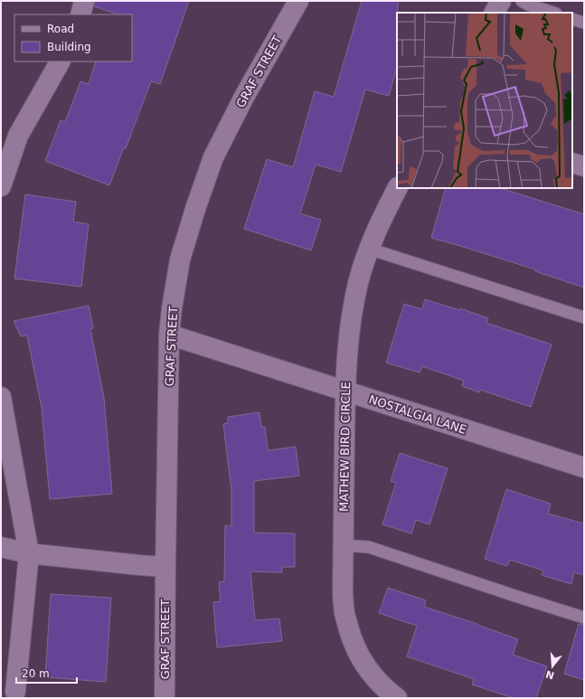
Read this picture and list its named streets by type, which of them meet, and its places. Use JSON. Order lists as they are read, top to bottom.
{
  "streets": {
    "street": ["GRAF STREET", "NOSTALGIA LANE", "MATHEW BIRD CIRCLE"]
  },
  "crossings": [
    ["GRAF STREET", "NOSTALGIA LANE"],
    ["NOSTALGIA LANE", "MATHEW BIRD CIRCLE"]
  ],
  "legend": ["Road", "Building"],
  "scale_bar": "20 m",
  "north": "bottom"
}
